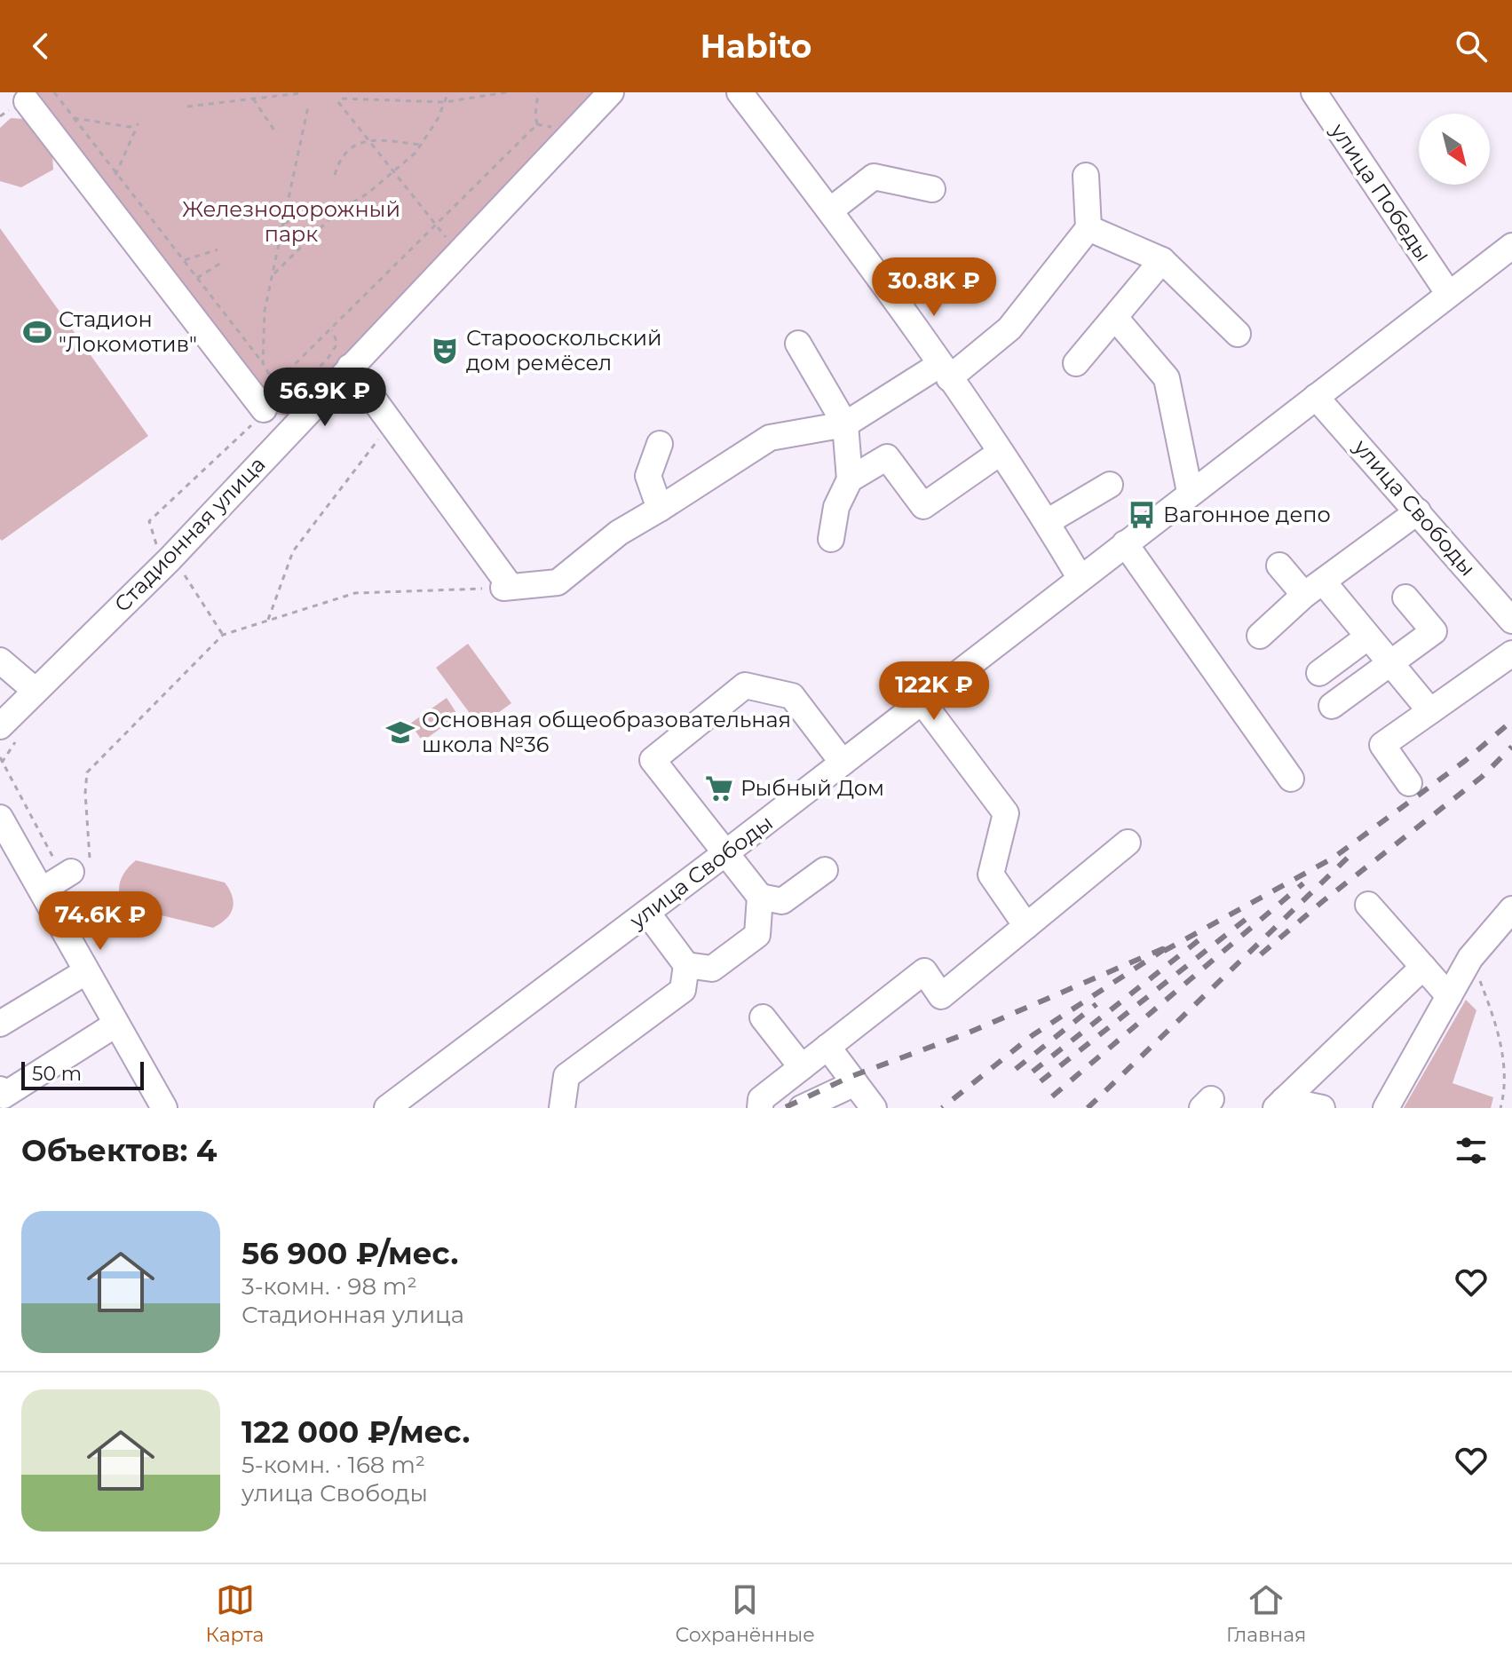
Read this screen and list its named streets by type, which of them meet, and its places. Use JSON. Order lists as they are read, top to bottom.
{
  "streets": {
    "street": ["улица Победы", "улица Свободы", "Стадионная улица"]
  },
  "crossings": [
    ["улица Победы", "улица Свободы"]
  ],
  "parks": ["Железнодорожный парк"],
  "places": {
    "sports": ["Стадион \"Локомотив\""],
    "theatre": ["Старооскольский дом ремёсел"],
    "bus stop": ["Вагонное депо"],
    "school or university": ["Основная общеобразовательная школа №36"],
    "supermarket": ["Рыбный Дом"]
  },
  "scale_bar": "50 m",
  "north": "bottom right",
  "page": {
    "header": "Habito",
    "price": [
      "30.8K ₽",
      "56.9K ₽",
      "122K ₽",
      "74.6K ₽"
    ],
    "scale": "50 m",
    "heading": "Объектов: 4",
    "list": [
      {
        "name": "56 900 ₽/мес.",
        "note": "3-комн. · 98 m² · Стадионная улица"
      },
      {
        "name": "122 000 ₽/мес.",
        "note": "5-комн. · 168 m² · улица Свободы"
      }
    ],
    "tabs": ["Карта", "Сохранённые", "Главная"]
  }
}
